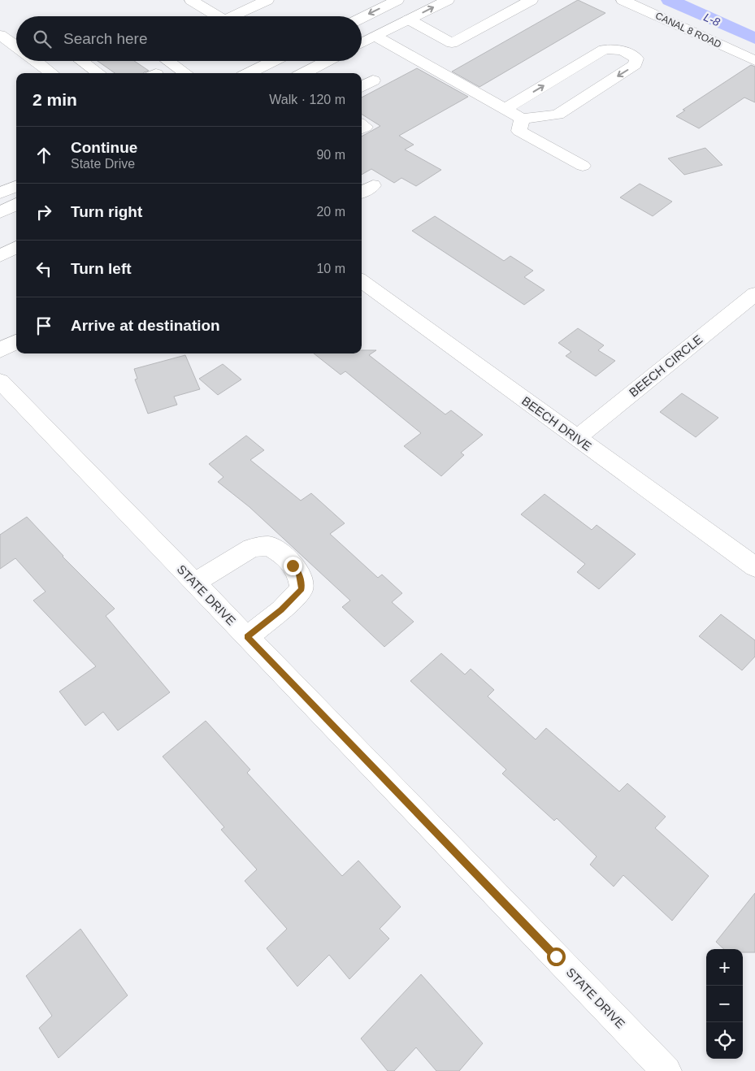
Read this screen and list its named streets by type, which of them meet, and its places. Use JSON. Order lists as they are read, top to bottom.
{
  "streets": {
    "street": [
      "CANAL 8 ROAD",
      "BEECH CIRCLE",
      "BEECH DRIVE",
      "STATE DRIVE"
    ]
  },
  "crossings": [
    ["BEECH CIRCLE", "BEECH DRIVE"]
  ],
  "water": ["L-8"],
  "page": {
    "search": "Search here",
    "heading": ["2 min", "Walk · 120 m"],
    "list": [
      ["Continue", "State Drive", "90 m"],
      ["Turn right", "20 m"],
      ["Turn left", "10 m"],
      "Arrive at destination"
    ],
    "map_buttons": ["+", "−"]
  }
}
